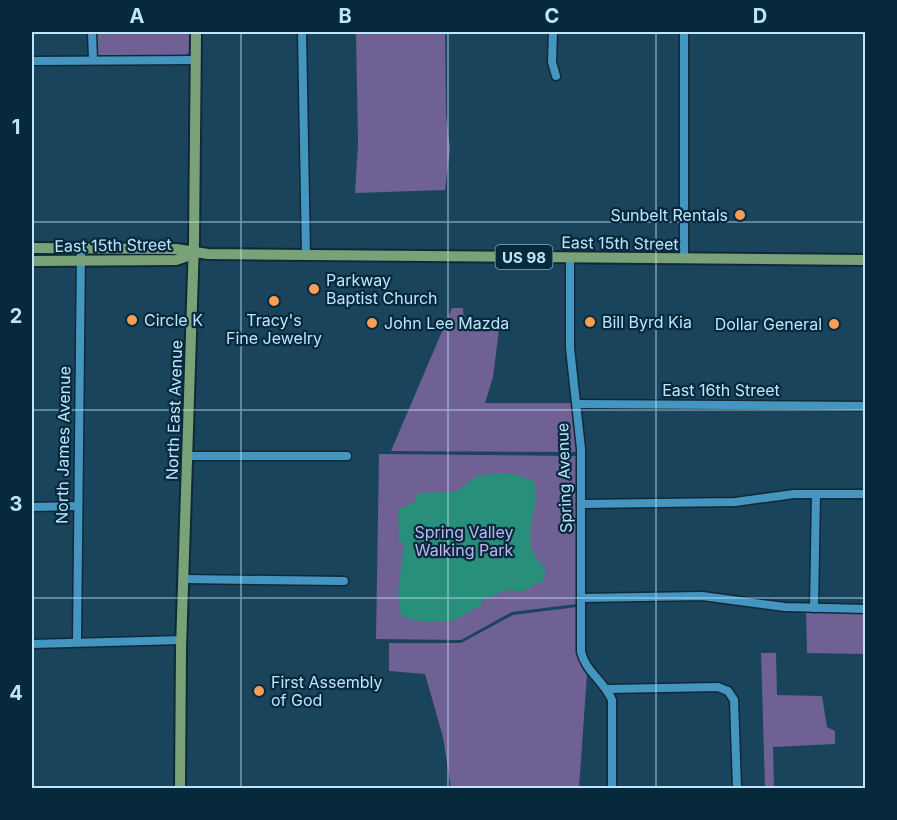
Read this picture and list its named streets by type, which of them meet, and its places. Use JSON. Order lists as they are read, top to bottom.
{
  "streets": {
    "main road": ["East 15th Street", "US 98", "North East Avenue"],
    "street": ["East 16th Street", "North James Avenue", "Spring Avenue"]
  },
  "crossings": [
    ["East 15th Street", "North East Avenue"],
    ["East 15th Street", "North James Avenue"],
    ["East 15th Street", "Spring Avenue"],
    ["East 16th Street", "Spring Avenue"]
  ],
  "parks": ["Spring Valley Walking Park"],
  "places": [
    "Sunbelt Rentals",
    "Parkway Baptist Church",
    "Tracy's Fine Jewelry",
    "Circle K",
    "Bill Byrd Kia",
    "John Lee Mazda",
    "Dollar General",
    "First Assembly of God"
  ],
  "grid": {
    "columns": [
      "A",
      "B",
      "C",
      "D"
    ],
    "rows": [
      "1",
      "2",
      "3",
      "4"
    ]
  }
}
